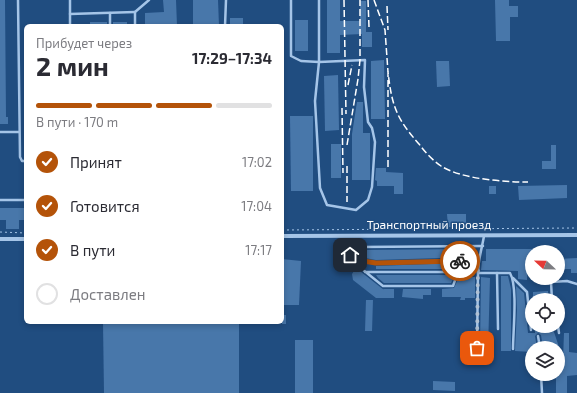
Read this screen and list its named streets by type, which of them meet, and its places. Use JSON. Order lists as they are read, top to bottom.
{
  "streets": {
    "street": ["Транспортный проезд"]
  },
  "north": "left",
  "page": {
    "heading": ["2 мин", "Прибудет через", "17:29–17:34"],
    "bar": "В пути · 170 m",
    "list": [
      ["Принят", "17:02"],
      ["Готовится", "17:04"],
      ["В пути", "17:17"],
      "Доставлен"
    ]
  }
}
